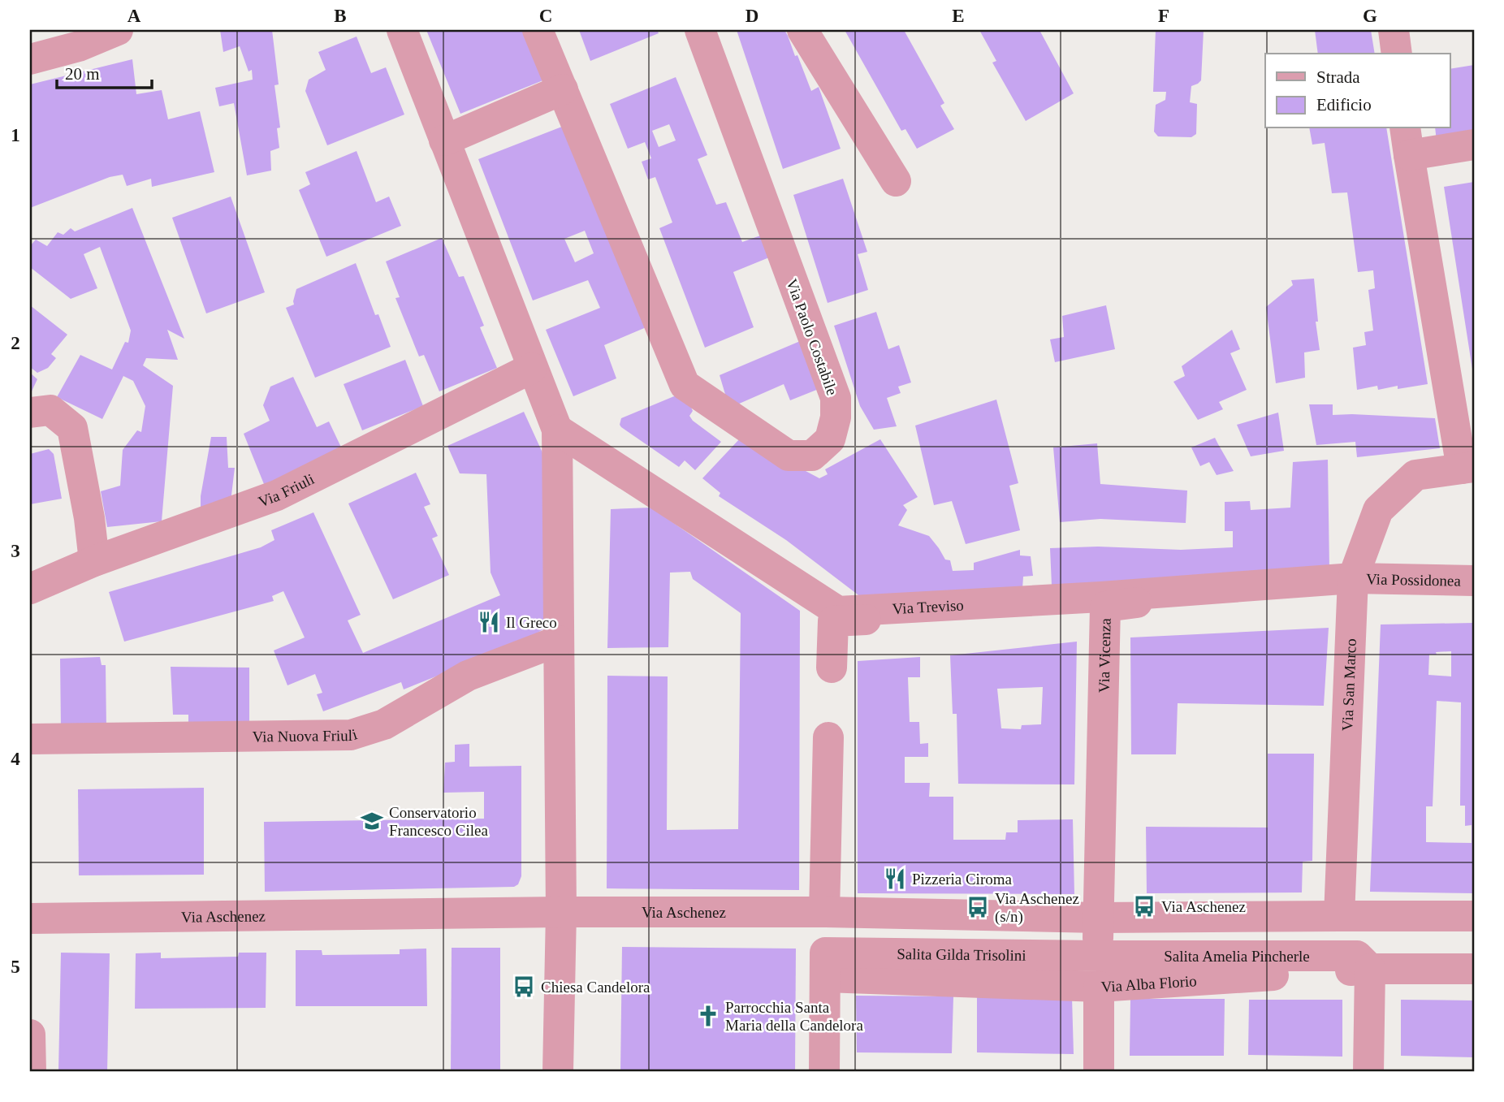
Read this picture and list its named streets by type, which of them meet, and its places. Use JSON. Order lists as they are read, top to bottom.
{
  "streets": {
    "street": [
      "Via Paolo Costabile",
      "Via Friuli",
      "Via Possidonea",
      "Via Treviso",
      "Via Vicenza",
      "Via San Marco",
      "Via Nuova Friuli",
      "Via Aschenez",
      "Salita Gilda Trisolini",
      "Salita Amelia Pincherle",
      "Via Alba Florio"
    ]
  },
  "crossings": [
    ["Via Possidonea", "Via Treviso"],
    ["Via Possidonea", "Via Vicenza"],
    ["Via Possidonea", "Via San Marco"],
    ["Via Treviso", "Via Vicenza"],
    ["Via Treviso", "Via San Marco"],
    ["Via Vicenza", "Via San Marco"],
    ["Via Vicenza", "Via Aschenez"],
    ["Via Vicenza", "Salita Gilda Trisolini"],
    ["Via Vicenza", "Salita Amelia Pincherle"],
    ["Via San Marco", "Via Aschenez"],
    ["Salita Gilda Trisolini", "Salita Amelia Pincherle"],
    ["Salita Gilda Trisolini", "Via Alba Florio"],
    ["Salita Amelia Pincherle", "Via Alba Florio"]
  ],
  "places": {
    "restaurant": ["Il Greco", "Pizzeria Ciroma"],
    "school or university": ["Conservatorio Francesco Cilea"],
    "bus stop": ["Via Aschenez", "Via Aschenez (s/n)", "Chiesa Candelora"],
    "church": ["Parrocchia Santa Maria della Candelora"]
  },
  "legend": ["Strada", "Edificio"],
  "scale_bar": "20 m",
  "grid": {
    "columns": [
      "A",
      "B",
      "C",
      "D",
      "E",
      "F",
      "G"
    ],
    "rows": [
      "1",
      "2",
      "3",
      "4",
      "5"
    ]
  }
}
